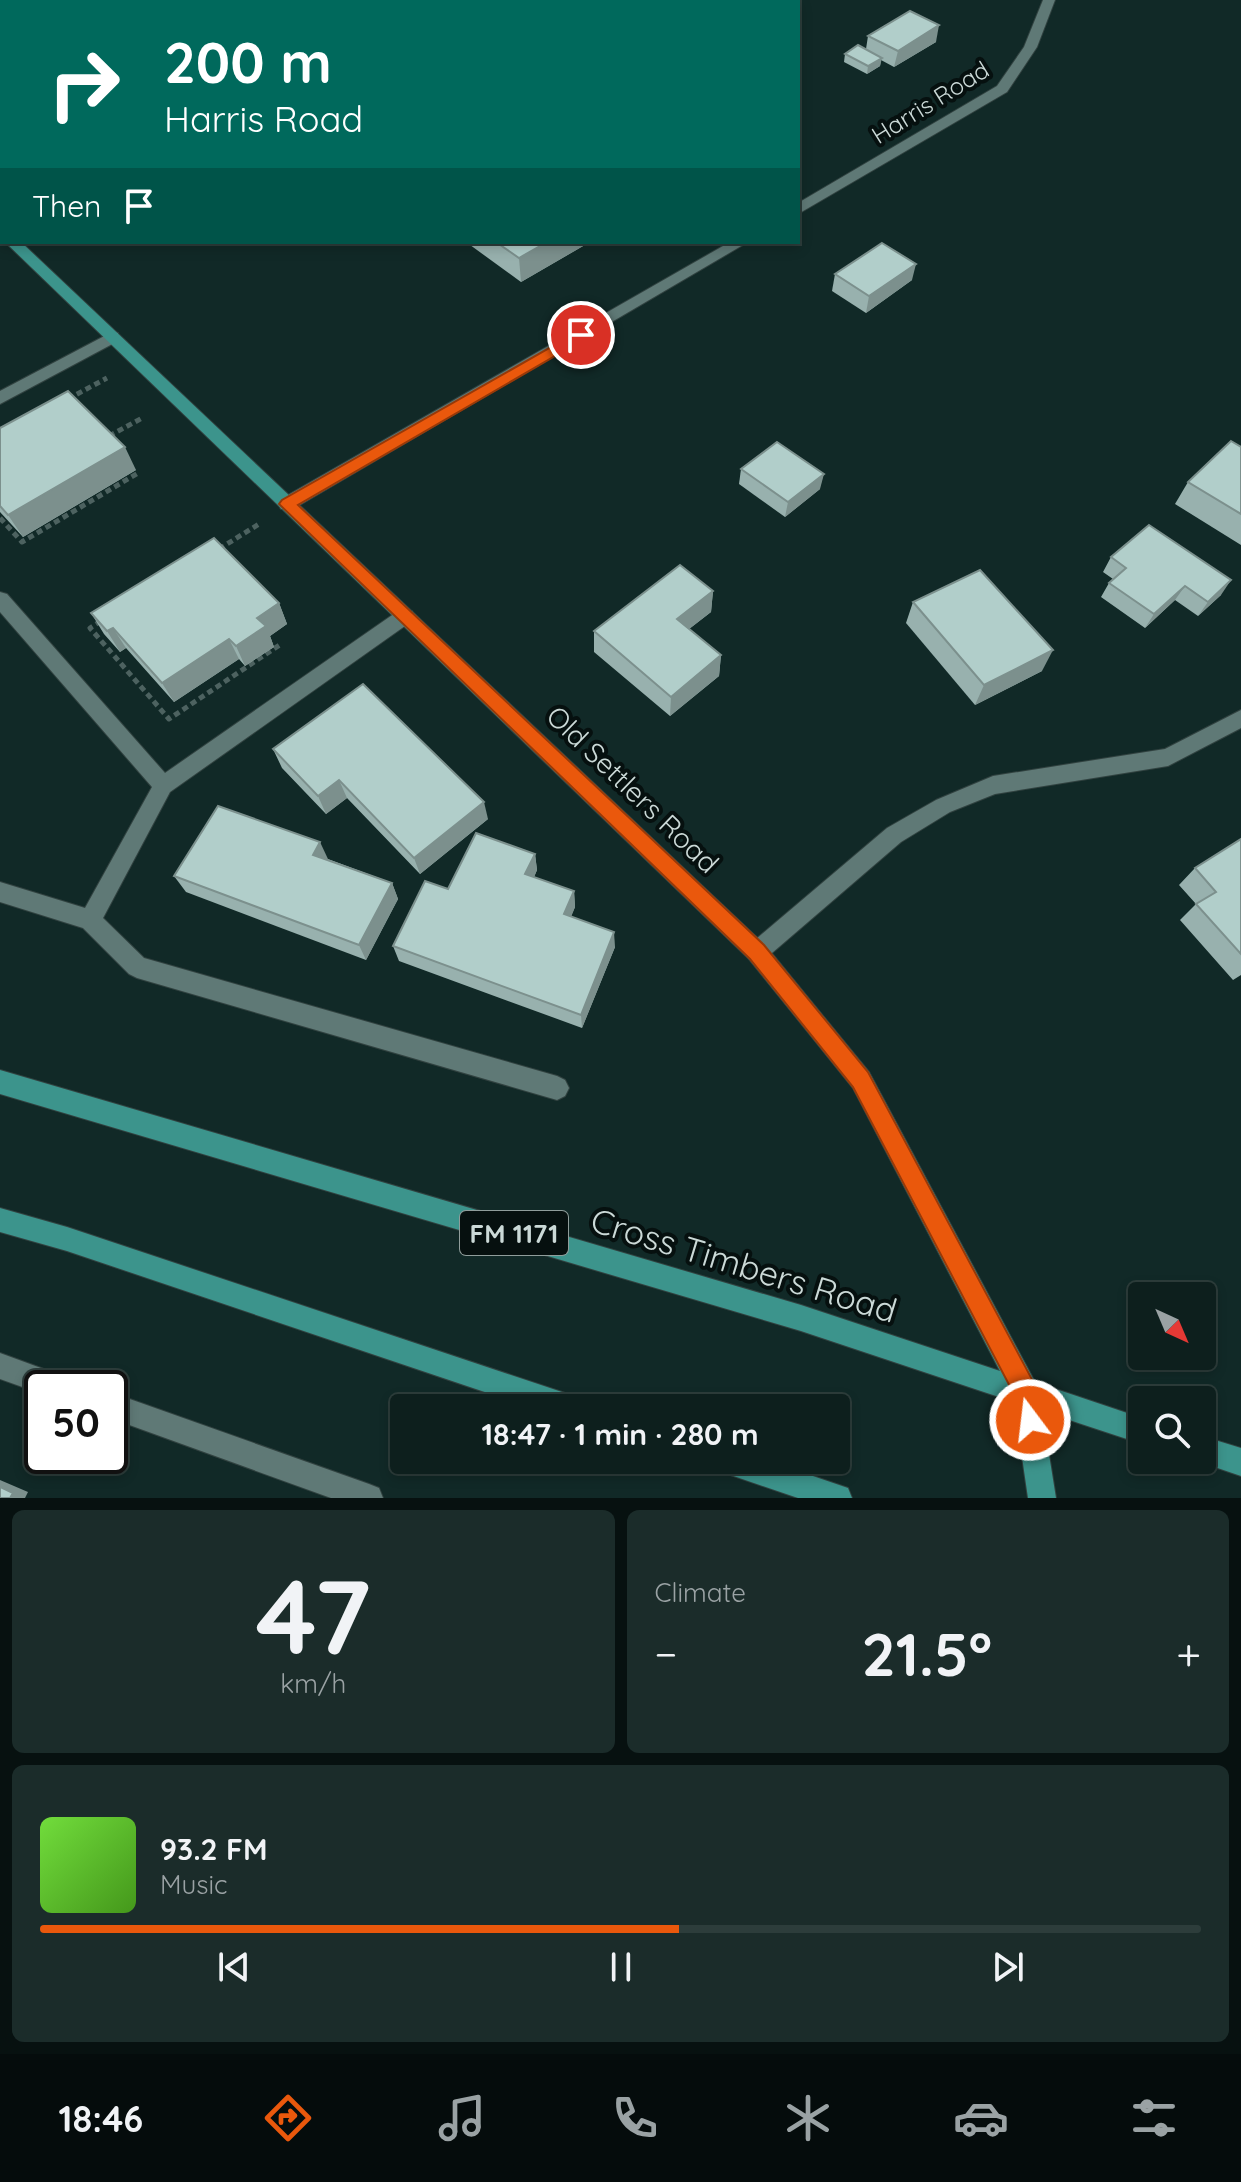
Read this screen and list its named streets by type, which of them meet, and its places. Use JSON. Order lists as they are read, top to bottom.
{
  "streets": {
    "main road": ["Old Settlers Road", "FM 1171", "Cross Timbers Road"],
    "street": ["Harris Road"]
  },
  "crossings": [
    ["Old Settlers Road", "Cross Timbers Road"]
  ],
  "north": "bottom right",
  "page": {
    "turn": ["200 m", "Harris Road"],
    "then": "Then",
    "limit": "50",
    "trip": "18:47 · 1 min · 280 m",
    "tile": [
      ["47", "km/h"],
      "Climate"
    ],
    "heat": ["−", "21.5°", "+"],
    "song": ["93.2 FM", "Music"],
    "tabs": "18:46"
  }
}
